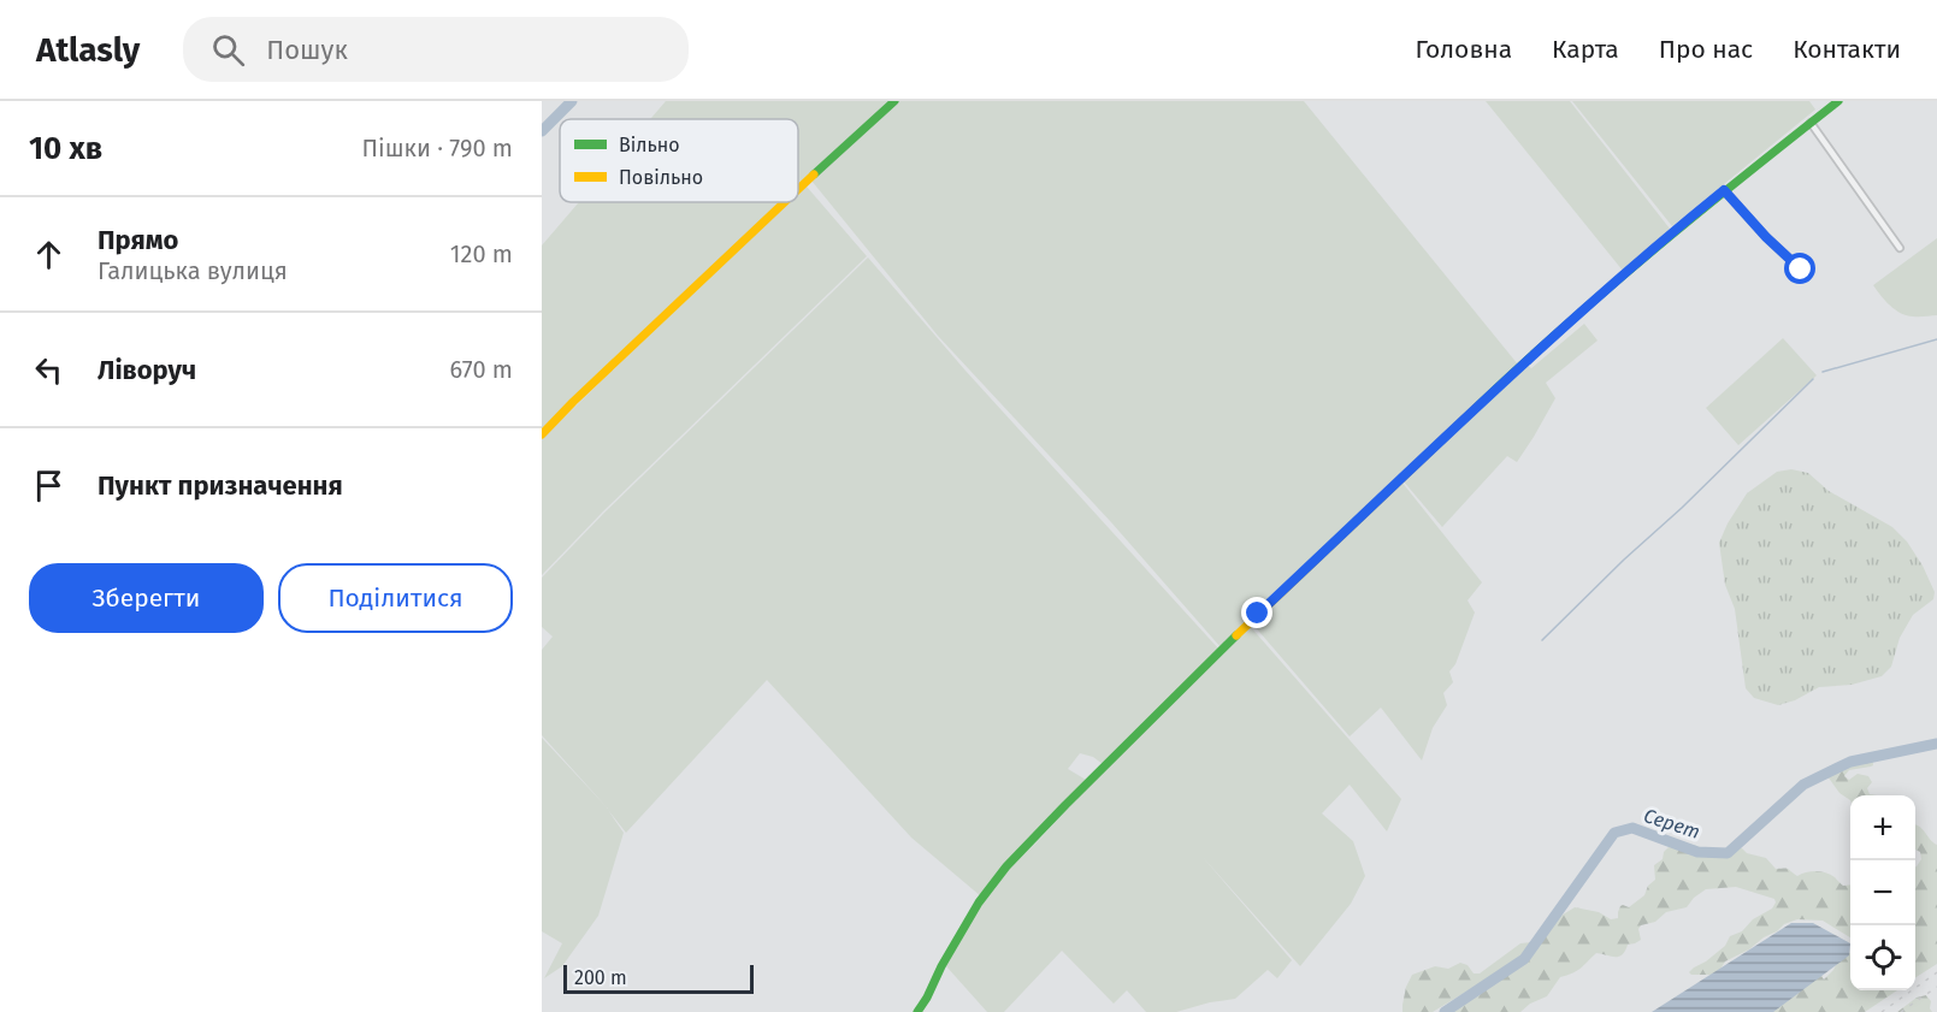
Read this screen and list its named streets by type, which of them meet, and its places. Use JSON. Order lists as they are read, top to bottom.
{
  "water": ["Серет"],
  "legend": ["Вільно", "Повільно"],
  "scale_bar": "200 m",
  "page": {
    "header": "Atlasly",
    "search": "Пошук",
    "nav": [
      "Головна",
      "Карта",
      "Про нас",
      "Контакти"
    ],
    "heading": ["10 хв", "Пішки · 790 m"],
    "list": [
      ["Прямо", "Галицька вулиця", "120 m"],
      ["Ліворуч", "670 m"],
      "Пункт призначення"
    ],
    "buttons": ["Зберегти", "Поділитися"],
    "map_buttons": ["+", "−"],
    "scale": "200 m"
  }
}
